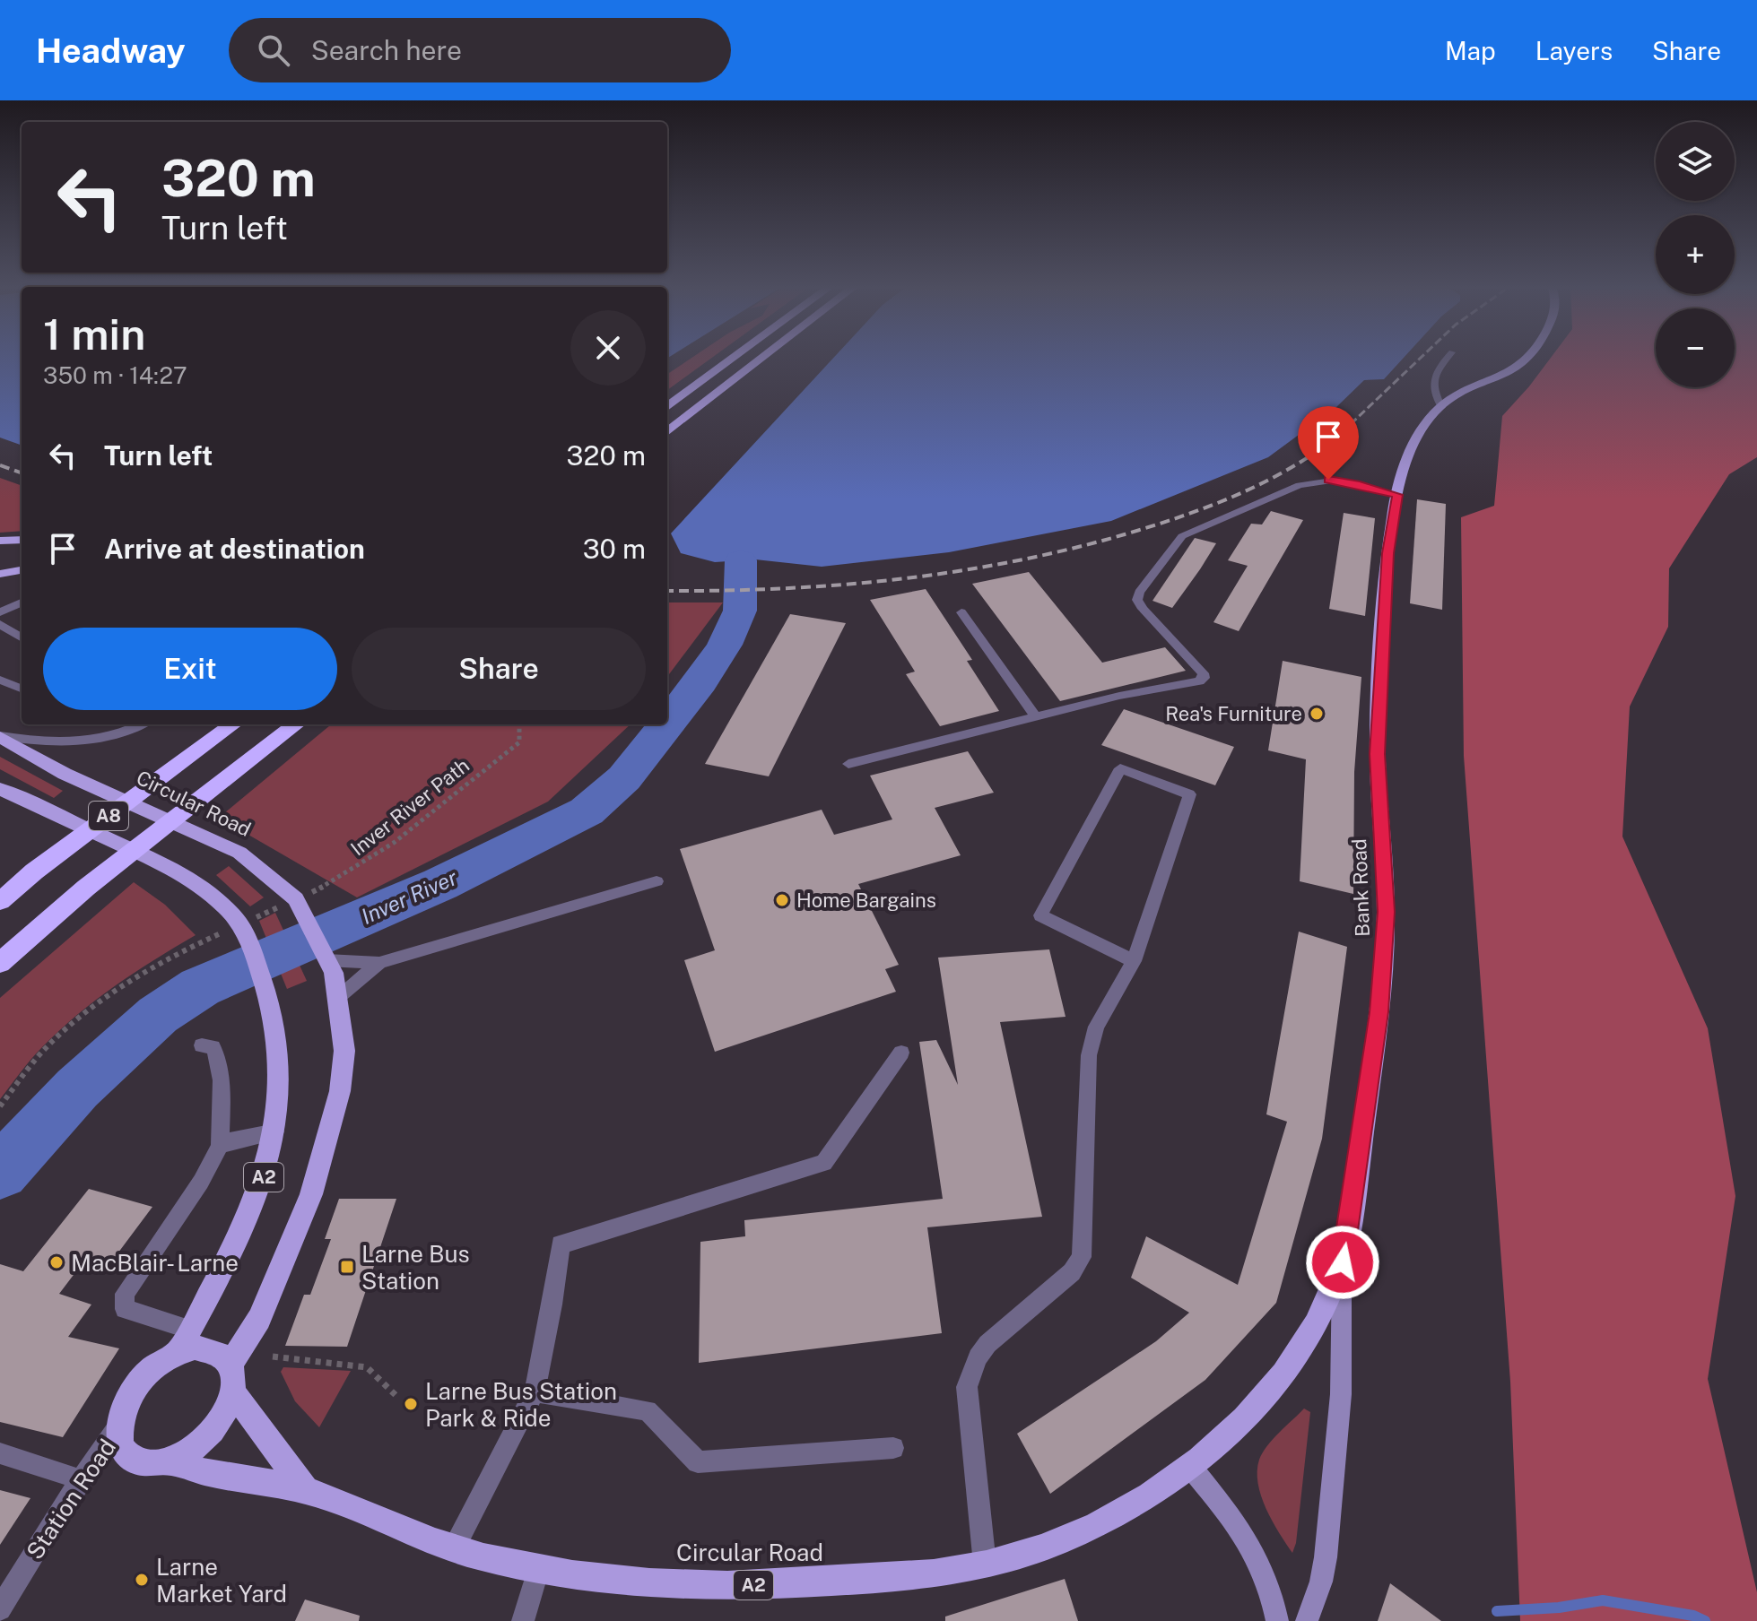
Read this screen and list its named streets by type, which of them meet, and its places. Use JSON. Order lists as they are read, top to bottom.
{
  "streets": {
    "highway": ["A8"],
    "main road": ["Circular Road", "Bank Road", "A2"],
    "street": ["Station Road"],
    "path": ["Inver River Path"]
  },
  "crossings": [
    ["Circular Road", "Inver River Path"],
    ["Circular Road", "Bank Road"],
    ["Circular Road", "A2"],
    ["Circular Road", "Station Road"],
    ["A2", "Station Road"]
  ],
  "water": ["Inver River"],
  "places": {
    "other": [
      "Rea's Furniture",
      "Home Bargains",
      "MacBlair- Larne",
      "Larne Bus Station Park & Ride",
      "Larne Market Yard"
    ],
    "transit": ["Larne Bus Station"]
  },
  "page": {
    "header": "Headway",
    "search": "Search here",
    "nav": ["Map", "Layers", "Share"],
    "map_buttons": ["+", "−"],
    "turn": ["320 m", "Turn left"],
    "heading": ["1 min", "350 m · 14:27"],
    "list": [
      {
        "name": "Turn left",
        "value": "320 m"
      },
      {
        "name": "Arrive at destination",
        "value": "30 m"
      }
    ],
    "buttons": ["Exit", "Share"]
  }
}
